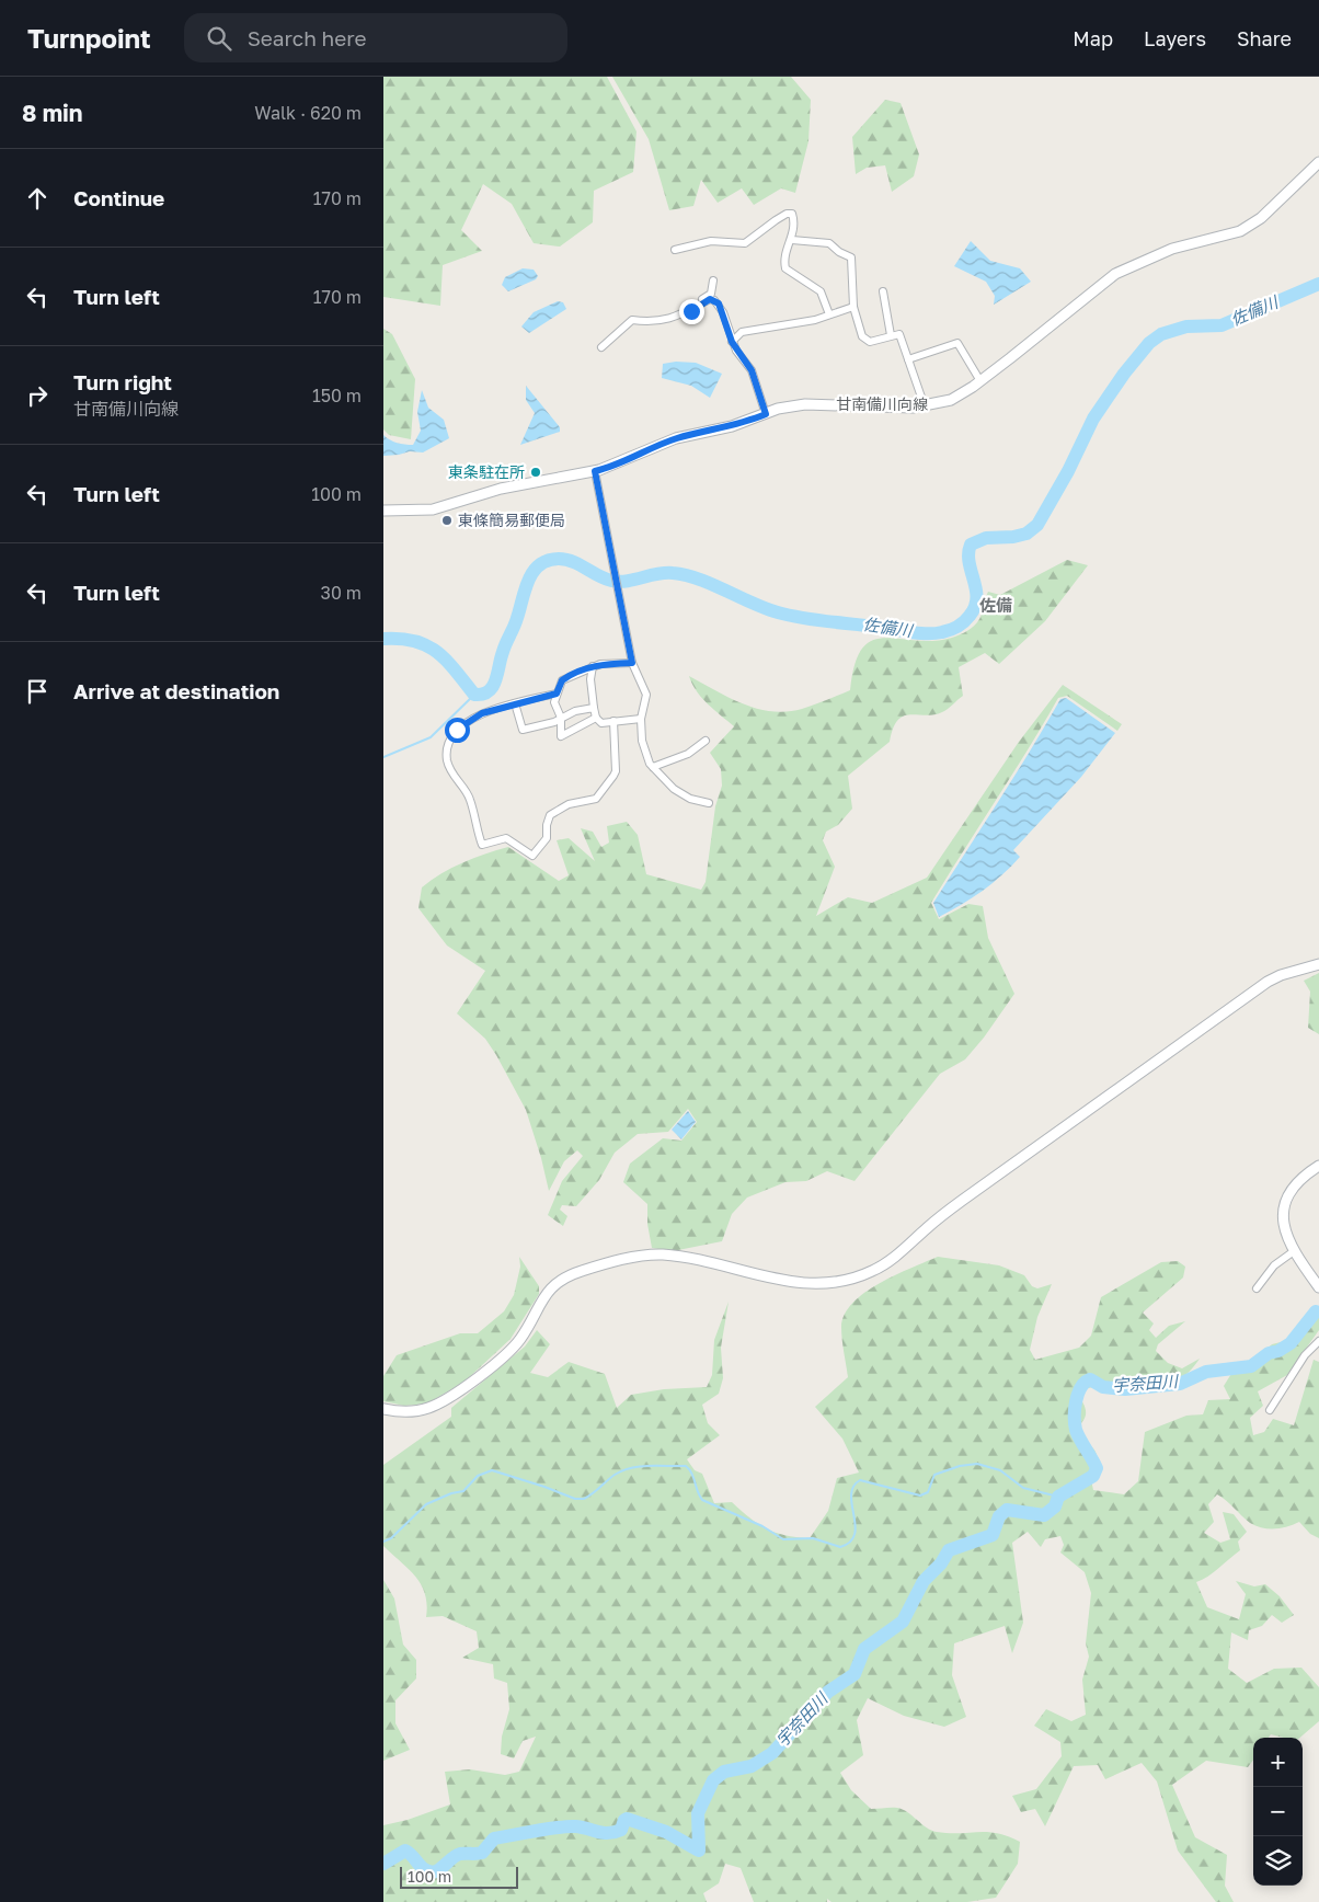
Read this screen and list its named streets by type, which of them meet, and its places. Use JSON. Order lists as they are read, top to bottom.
{
  "streets": {
    "main road": ["甘南備川向線"]
  },
  "districts": ["佐備"],
  "water": ["佐備川", "宇奈田川"],
  "places": ["東条駐在所", "東條簡易郵便局"],
  "scale_bar": "100 m",
  "page": {
    "header": "Turnpoint",
    "search": "Search here",
    "nav": ["Map", "Layers", "Share"],
    "heading": ["8 min", "Walk · 620 m"],
    "list": [
      ["Continue", "170 m"],
      ["Turn left", "170 m"],
      ["Turn right", "甘南備川向線", "150 m"],
      ["Turn left", "100 m"],
      ["Turn left", "30 m"],
      "Arrive at destination"
    ],
    "map_buttons": ["+", "−"],
    "scale": "100 m"
  }
}
